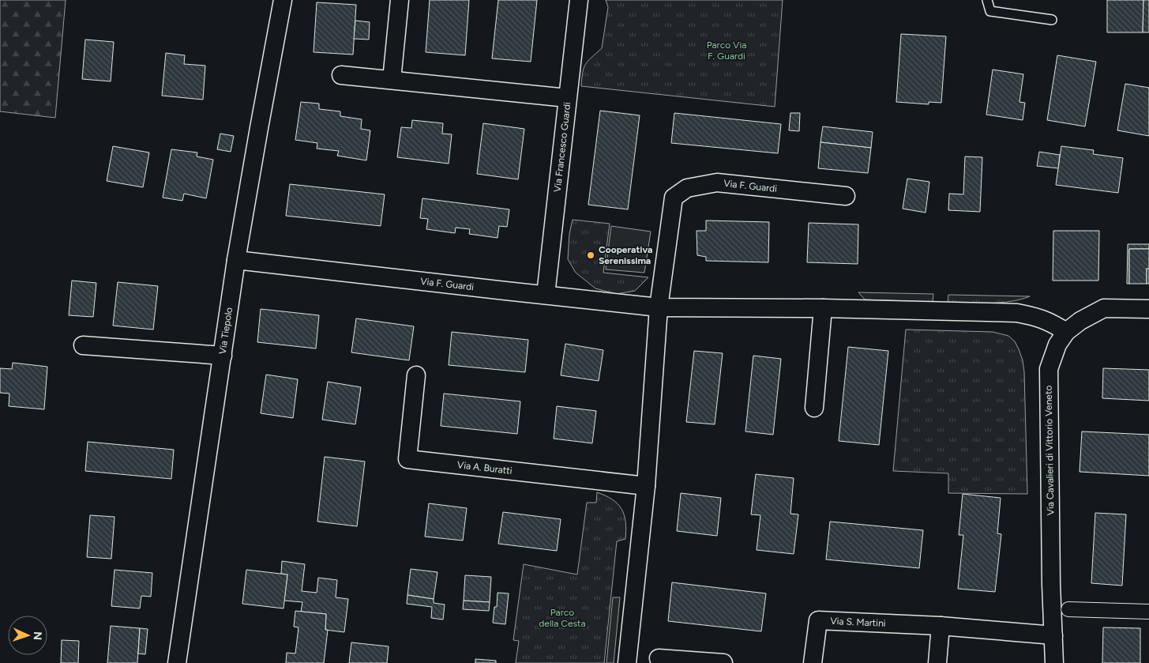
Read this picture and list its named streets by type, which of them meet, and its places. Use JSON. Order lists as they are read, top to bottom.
{
  "streets": {
    "street": [
      "Via Francesco Guardi",
      "Via F. Guardi",
      "Via Tiepolo",
      "Via Cavalieri di Vittorio Veneto",
      "Via A. Buratti",
      "Via S. Martini"
    ]
  },
  "crossings": [
    ["Via Francesco Guardi", "Via F. Guardi"],
    ["Via F. Guardi", "Via Tiepolo"],
    ["Via F. Guardi", "Via Cavalieri di Vittorio Veneto"],
    ["Via Cavalieri di Vittorio Veneto", "Via S. Martini"]
  ],
  "parks": ["Parco Via F. Guardi", "Parco della Cesta"],
  "places": ["Cooperativa Serenissima"],
  "north": "right"
}
